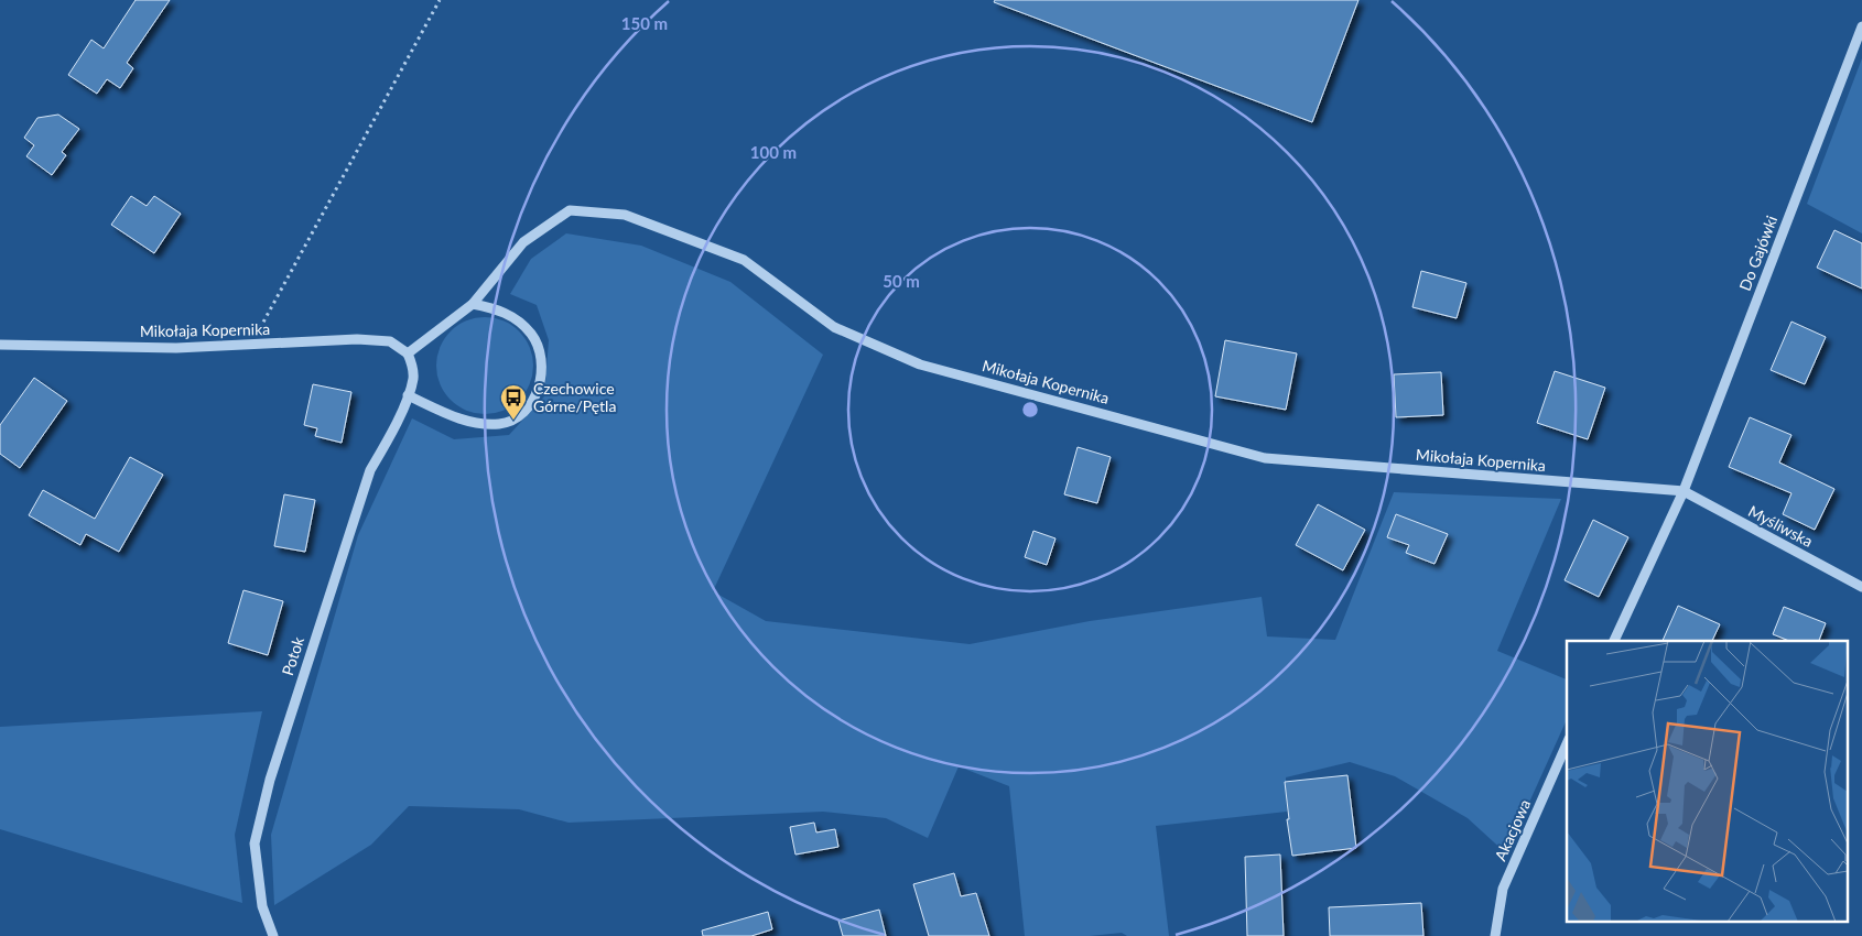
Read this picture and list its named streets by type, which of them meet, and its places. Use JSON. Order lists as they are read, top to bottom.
{
  "streets": {
    "street": [
      "Do Gajówki",
      "Mikołaja Kopernika",
      "Myśliwska",
      "Potok",
      "Akacjowa"
    ]
  },
  "crossings": [
    ["Do Gajówki", "Mikołaja Kopernika"],
    ["Do Gajówki", "Myśliwska"],
    ["Mikołaja Kopernika", "Myśliwska"],
    ["Mikołaja Kopernika", "Potok"]
  ],
  "places": {
    "bus stop": ["Czechowice Górne/Pętla"]
  },
  "rings": ["150 m", "100 m", "50 m"]
}
